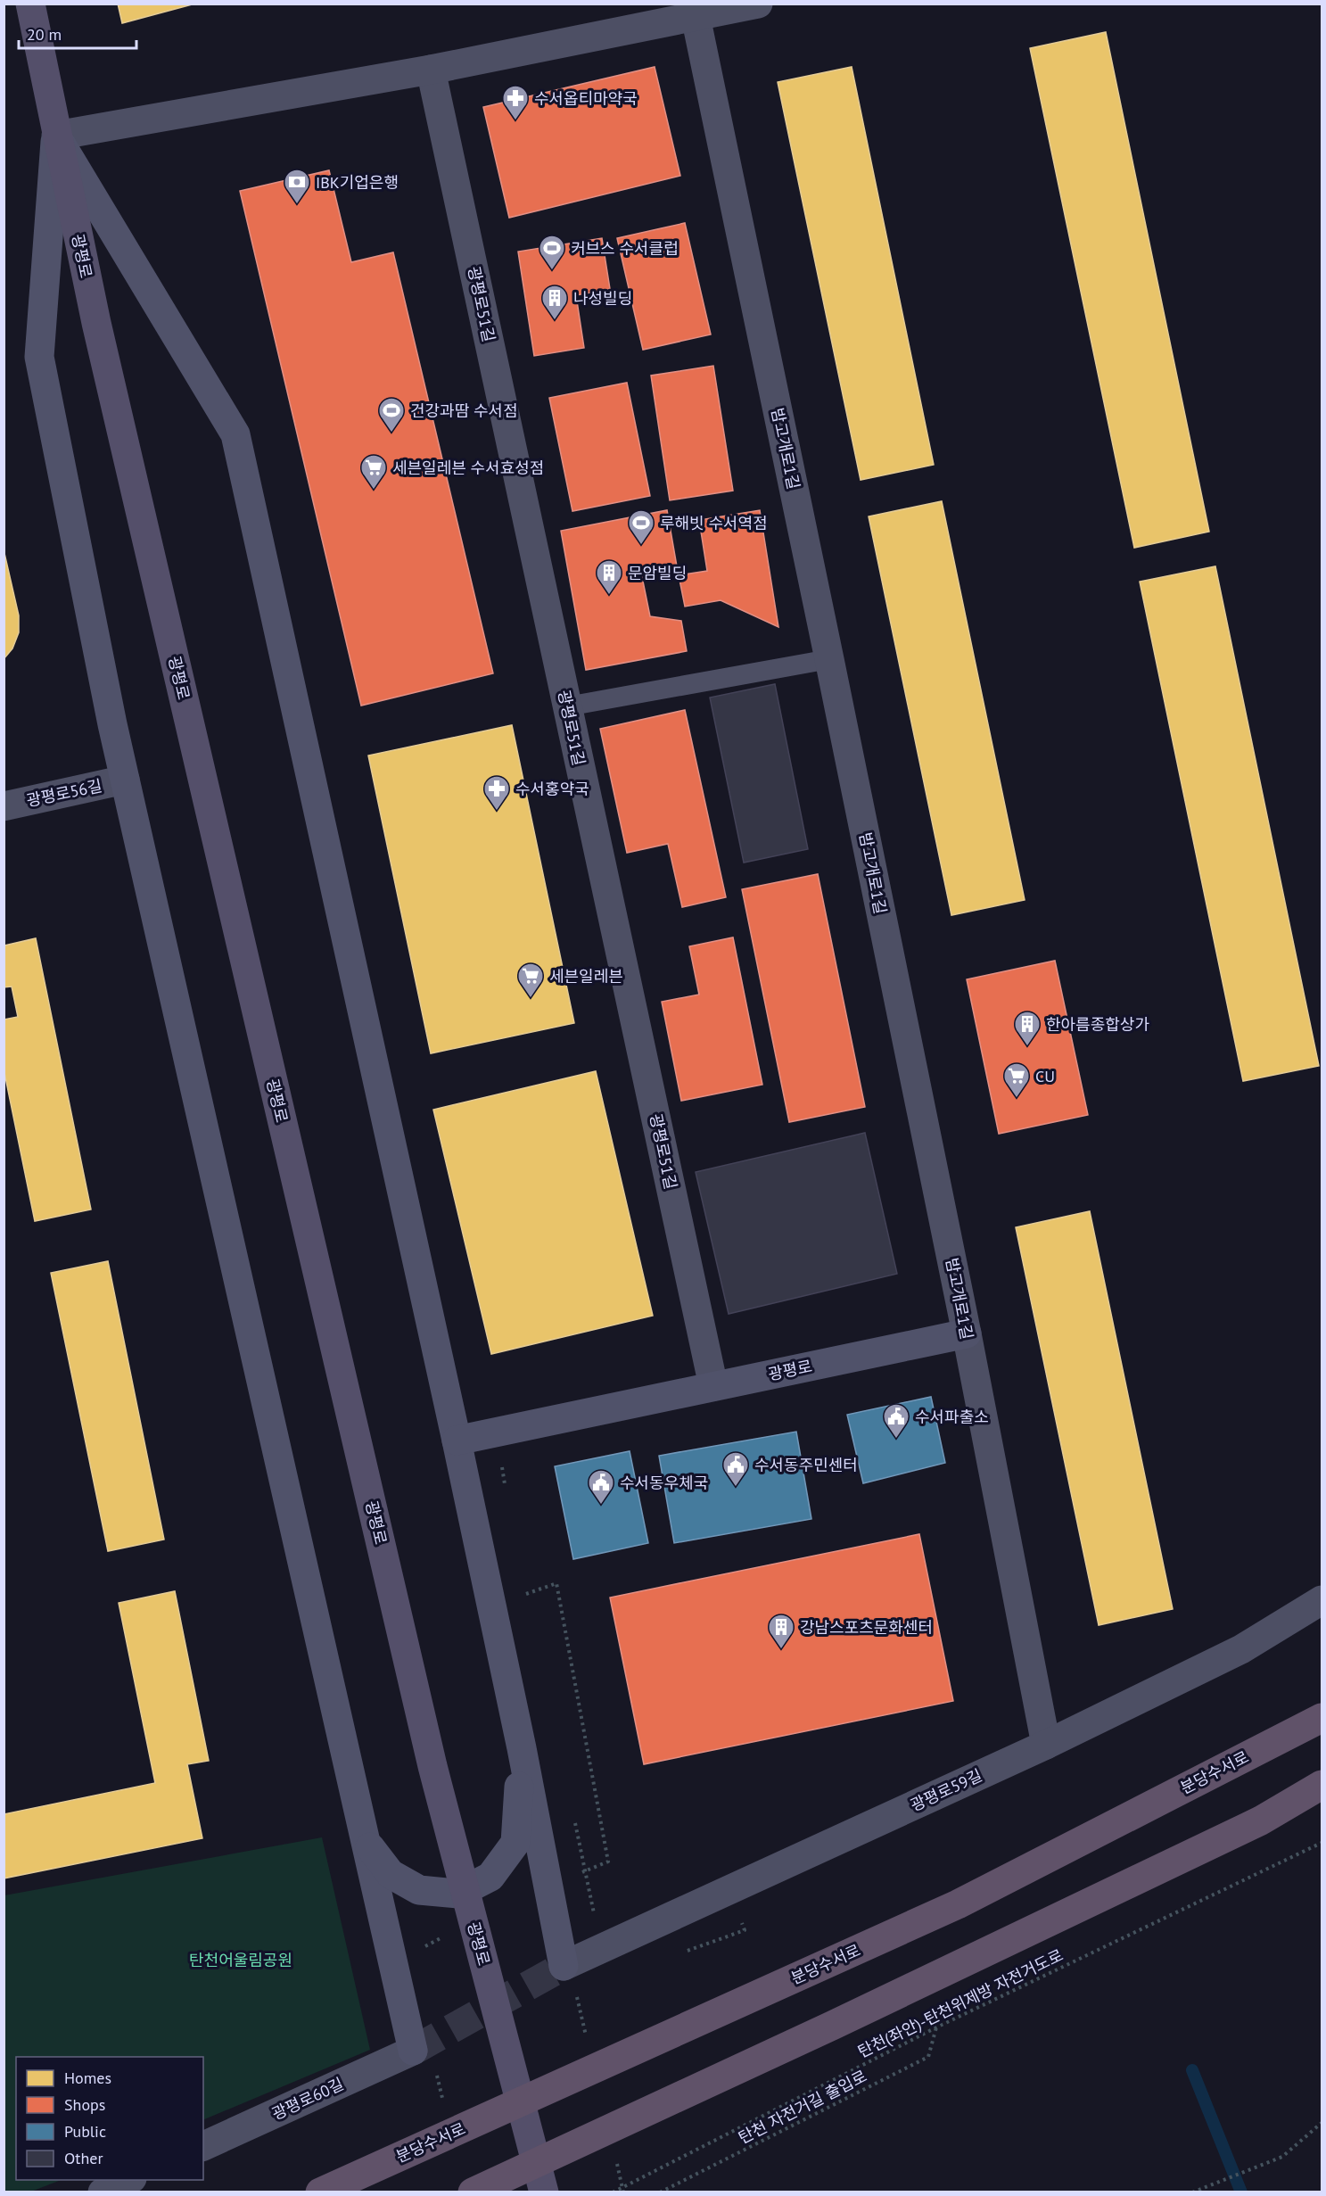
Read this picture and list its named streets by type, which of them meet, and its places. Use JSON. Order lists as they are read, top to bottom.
{
  "streets": {
    "highway": ["분당수서로"],
    "main road": ["광평로"],
    "street": [
      "광평로51길",
      "밤고개로1길",
      "광평로56길",
      "광평로59길",
      "광평로60길"
    ],
    "path": ["탄천(좌안)-탄천위제방 자전거도로", "탄천 자전거길 출입로"]
  },
  "crossings": [
    ["광평로", "광평로51길"],
    ["광평로", "밤고개로1길"],
    ["밤고개로1길", "광평로59길"],
    ["탄천(좌안)-탄천위제방 자전거도로", "탄천 자전거길 출입로"]
  ],
  "parks": ["탄천어울림공원"],
  "places": {
    "pharmacy": ["수서옵티마약국", "수서홍약국"],
    "bank": ["IBK기업은행"],
    "sports": ["커브스 수서클럽", "건강과땀 수서점", "루해빗 수서역점"],
    "building": [
      "나성빌딩",
      "문암빌딩",
      "한아름종합상가",
      "강남스포츠문화센터"
    ],
    "supermarket": ["세븐일레븐 수서효성점", "세븐일레븐", "CU"],
    "public building": ["수서파출소", "수서동주민센터", "수서동우체국"]
  },
  "legend": [
    "Homes",
    "Shops",
    "Public",
    "Other"
  ],
  "scale_bar": "20 m"
}
